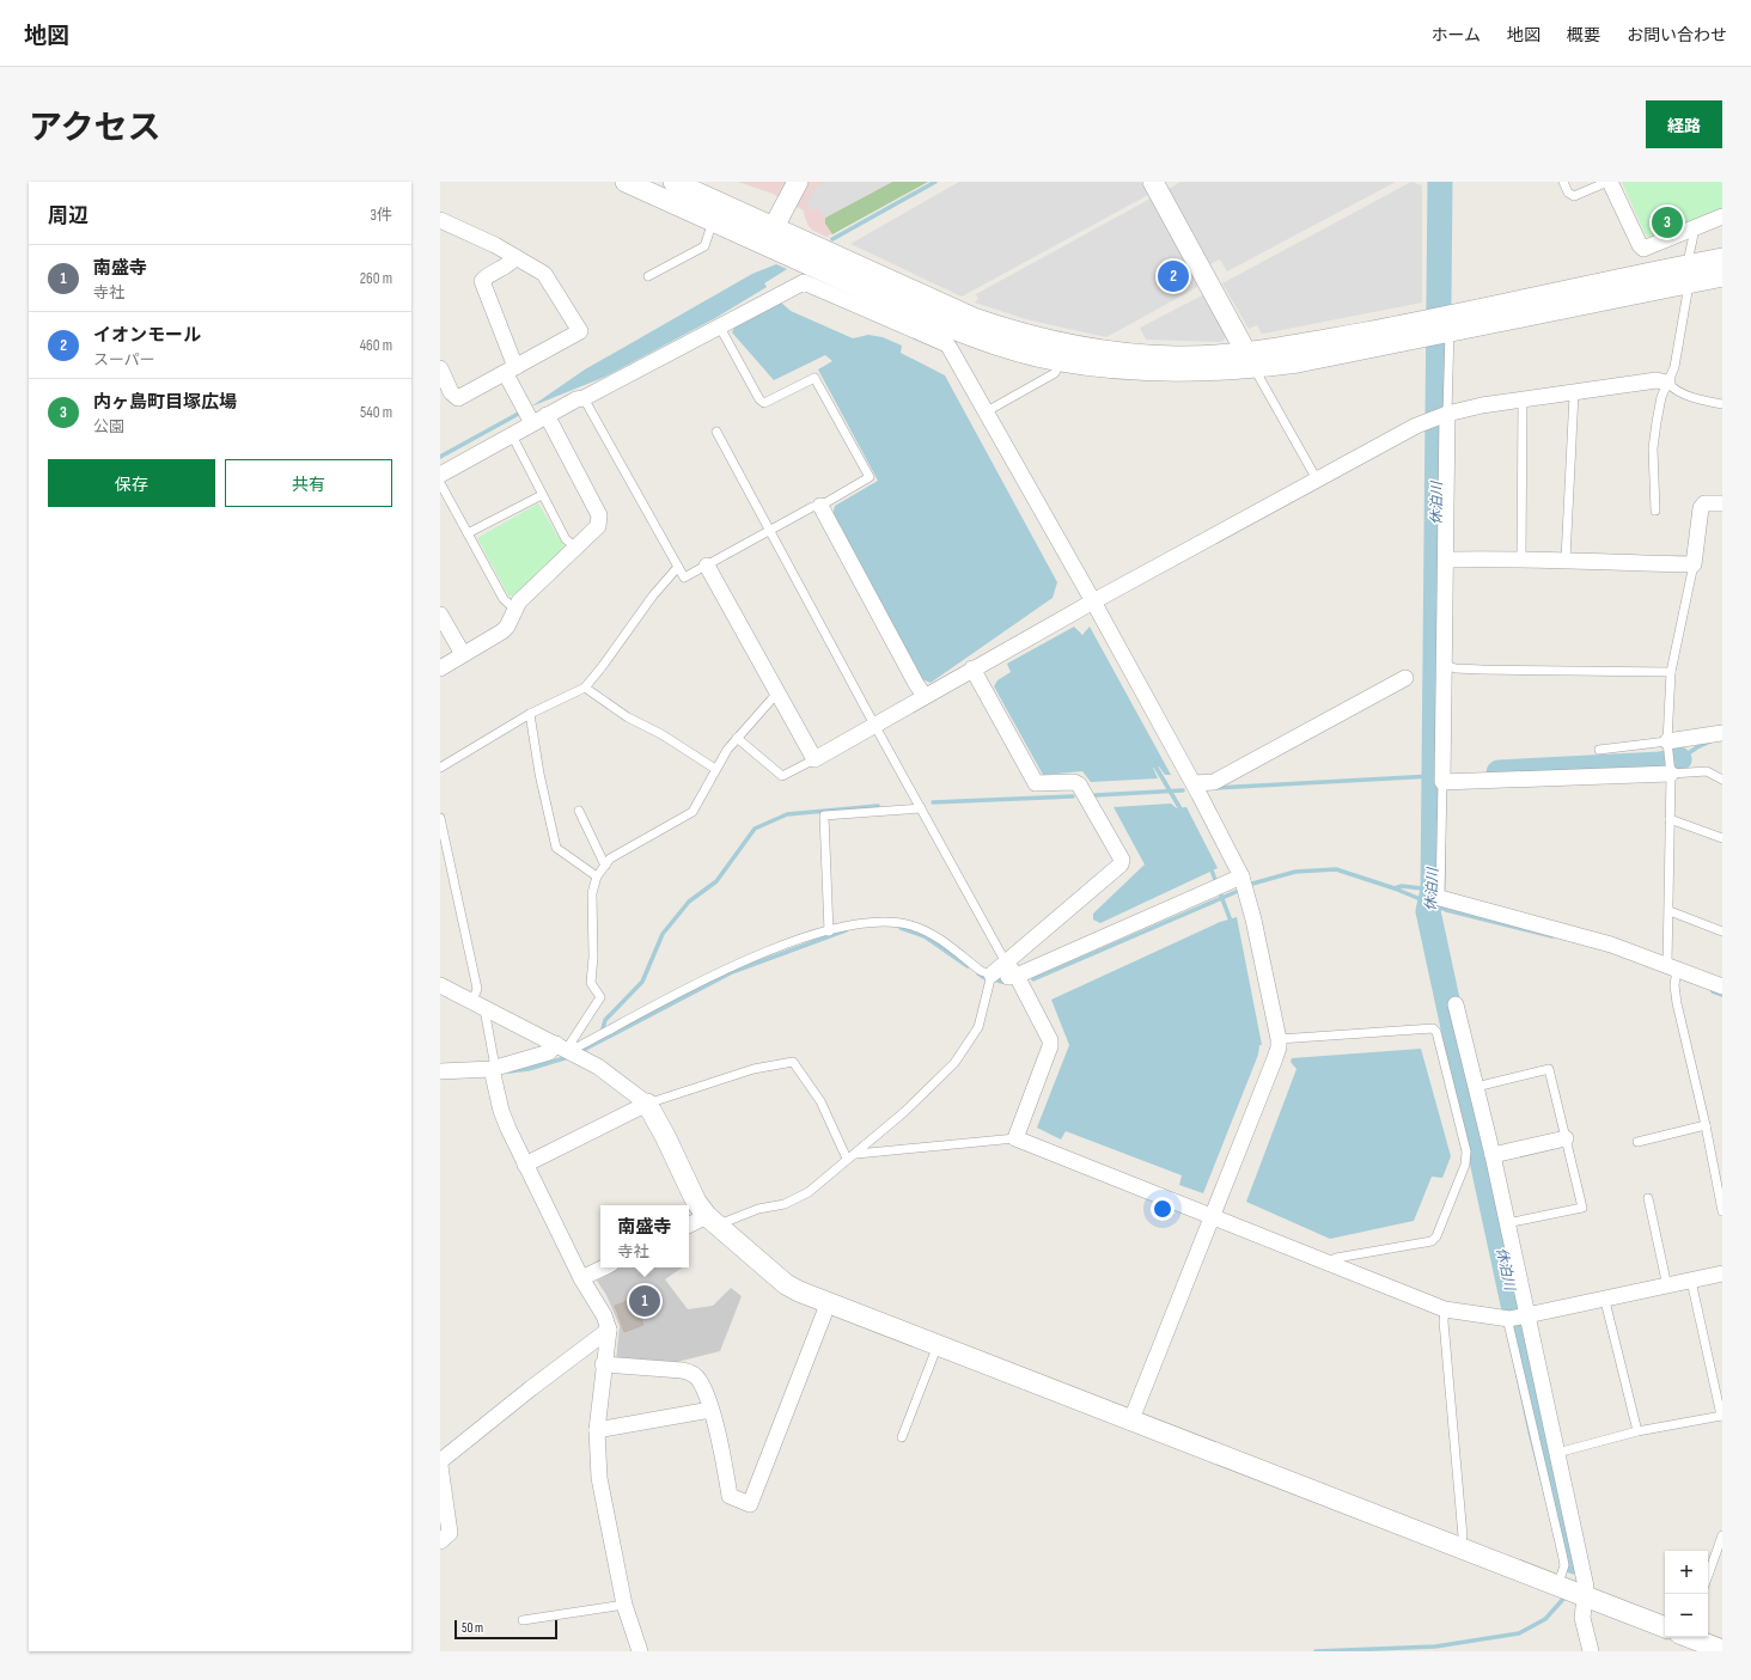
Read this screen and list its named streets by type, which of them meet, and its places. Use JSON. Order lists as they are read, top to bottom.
{
  "water": ["休泊川"],
  "scale_bar": "50 m",
  "page": {
    "header": "地図",
    "nav": [
      "ホーム",
      "地図",
      "概要",
      "お問い合わせ"
    ],
    "title": "アクセス",
    "buttons": [
      "経路",
      ["保存", "共有"]
    ],
    "heading": ["周辺", "3件"],
    "pins": ["3", "2", "1"],
    "list": [
      {
        "mark": "1",
        "name": "南盛寺",
        "note": "寺社",
        "value": "260 m"
      },
      {
        "mark": "2",
        "name": "イオンモール",
        "note": "スーパー",
        "value": "460 m"
      },
      {
        "mark": "3",
        "name": "内ヶ島町目塚広場",
        "note": "公園",
        "value": "540 m"
      }
    ],
    "popup": ["南盛寺", "寺社"],
    "map_buttons": ["+", "−"],
    "scale": "50 m"
  }
}
